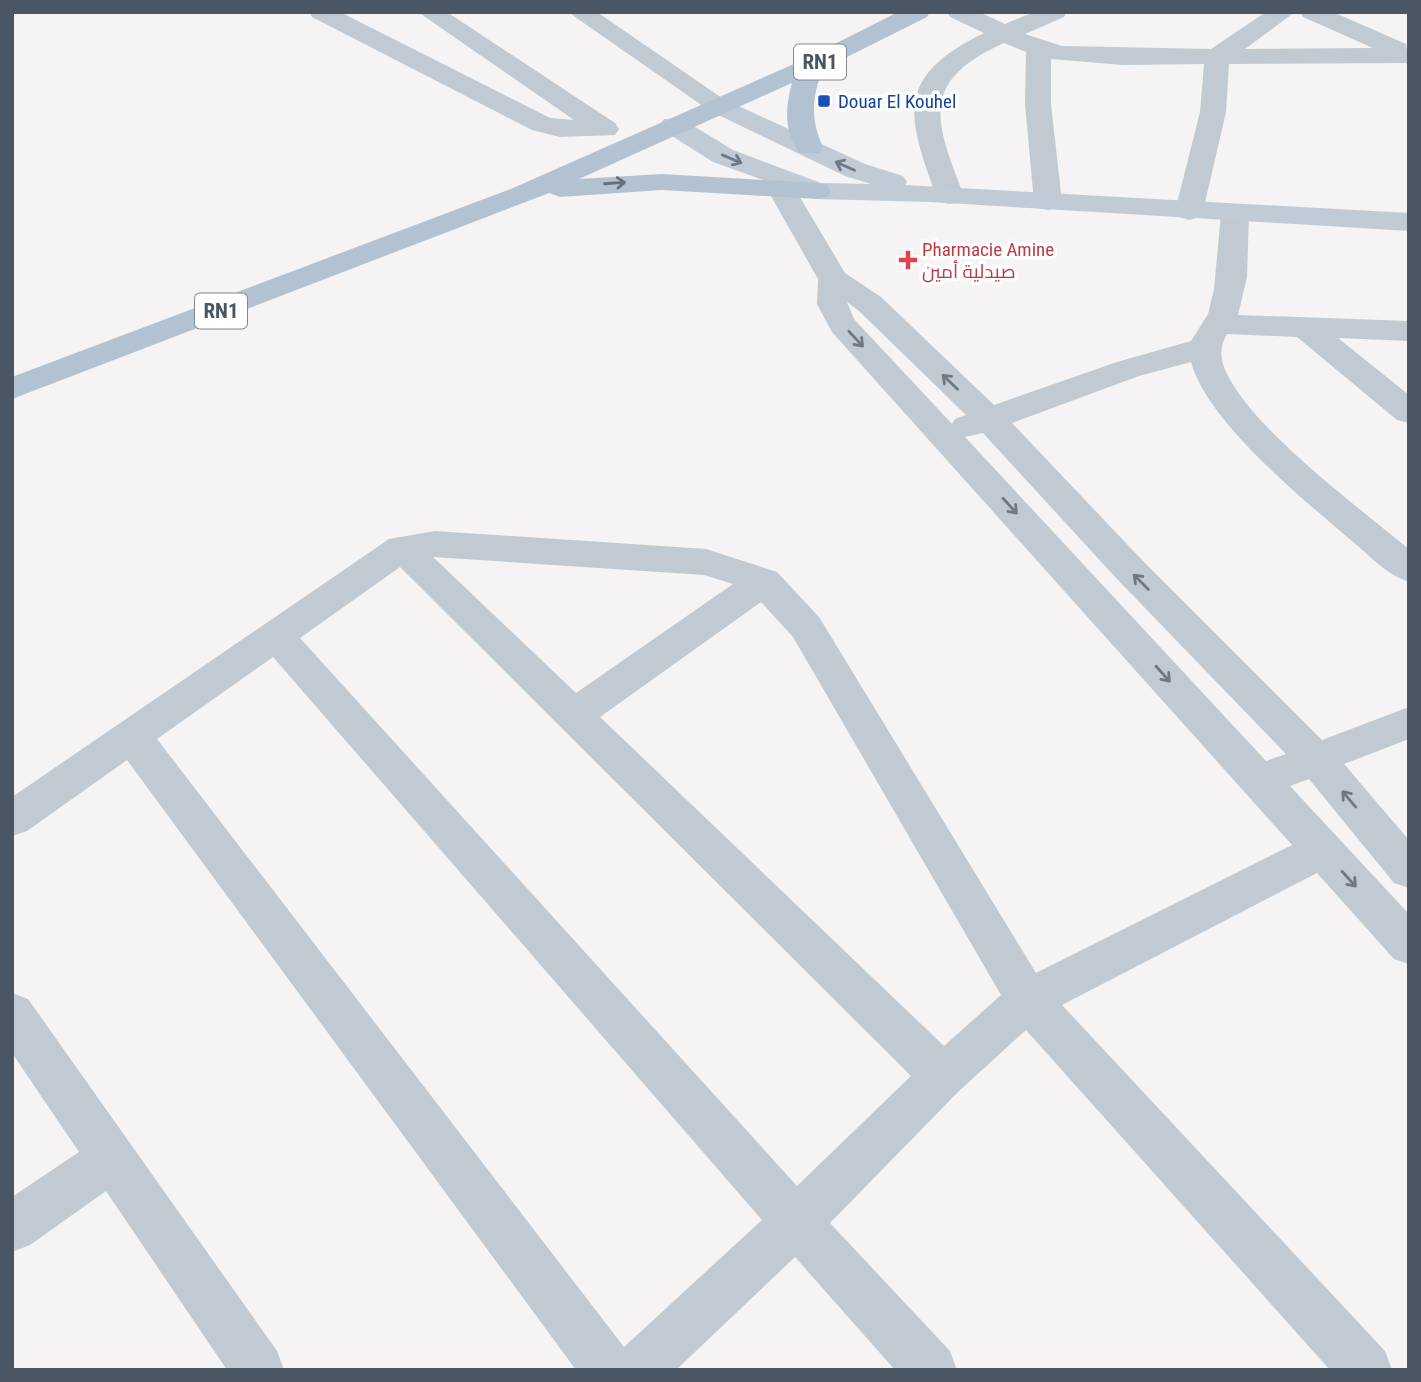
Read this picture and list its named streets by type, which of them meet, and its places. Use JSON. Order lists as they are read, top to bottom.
{
  "streets": {
    "main road": ["RN1"]
  },
  "places": {
    "transit": ["Douar El Kouhel"],
    "health": ["Pharmacie Amine صيدلية أمين"]
  }
}
